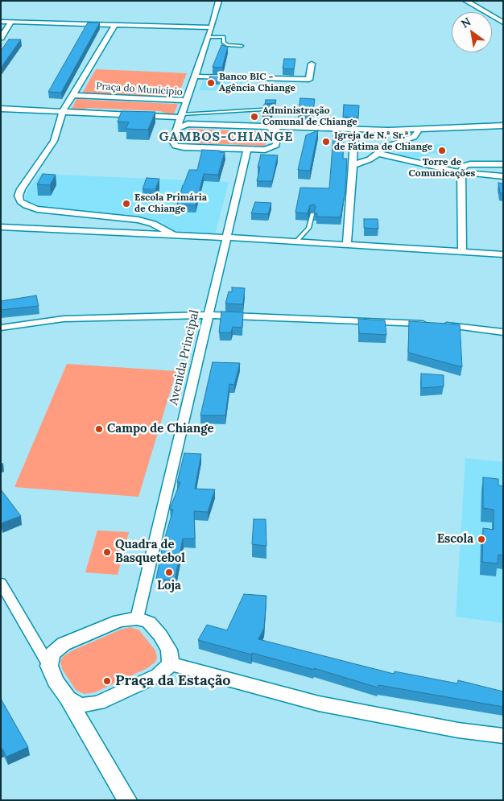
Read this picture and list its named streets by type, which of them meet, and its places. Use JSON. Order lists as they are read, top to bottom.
{
  "streets": {
    "street": ["Praça do Município", "Avenida Principal"]
  },
  "crossings": [
    ["Praça do Município", "Avenida Principal"]
  ],
  "districts": ["GAMBOS-CHIANGE"],
  "places": [
    "Banco BIC - Agência Chiange",
    "Administração Comunal de Chiange",
    "Igreja de N.ª Sr.ª de Fátima de Chiange",
    "Torre de Comunicações",
    "Escola Primária de Chiange",
    "Campo de Chiange",
    "Escola",
    "Quadra de Basquetebol",
    "Loja",
    "Praça da Estação"
  ],
  "north": "top left"
}
